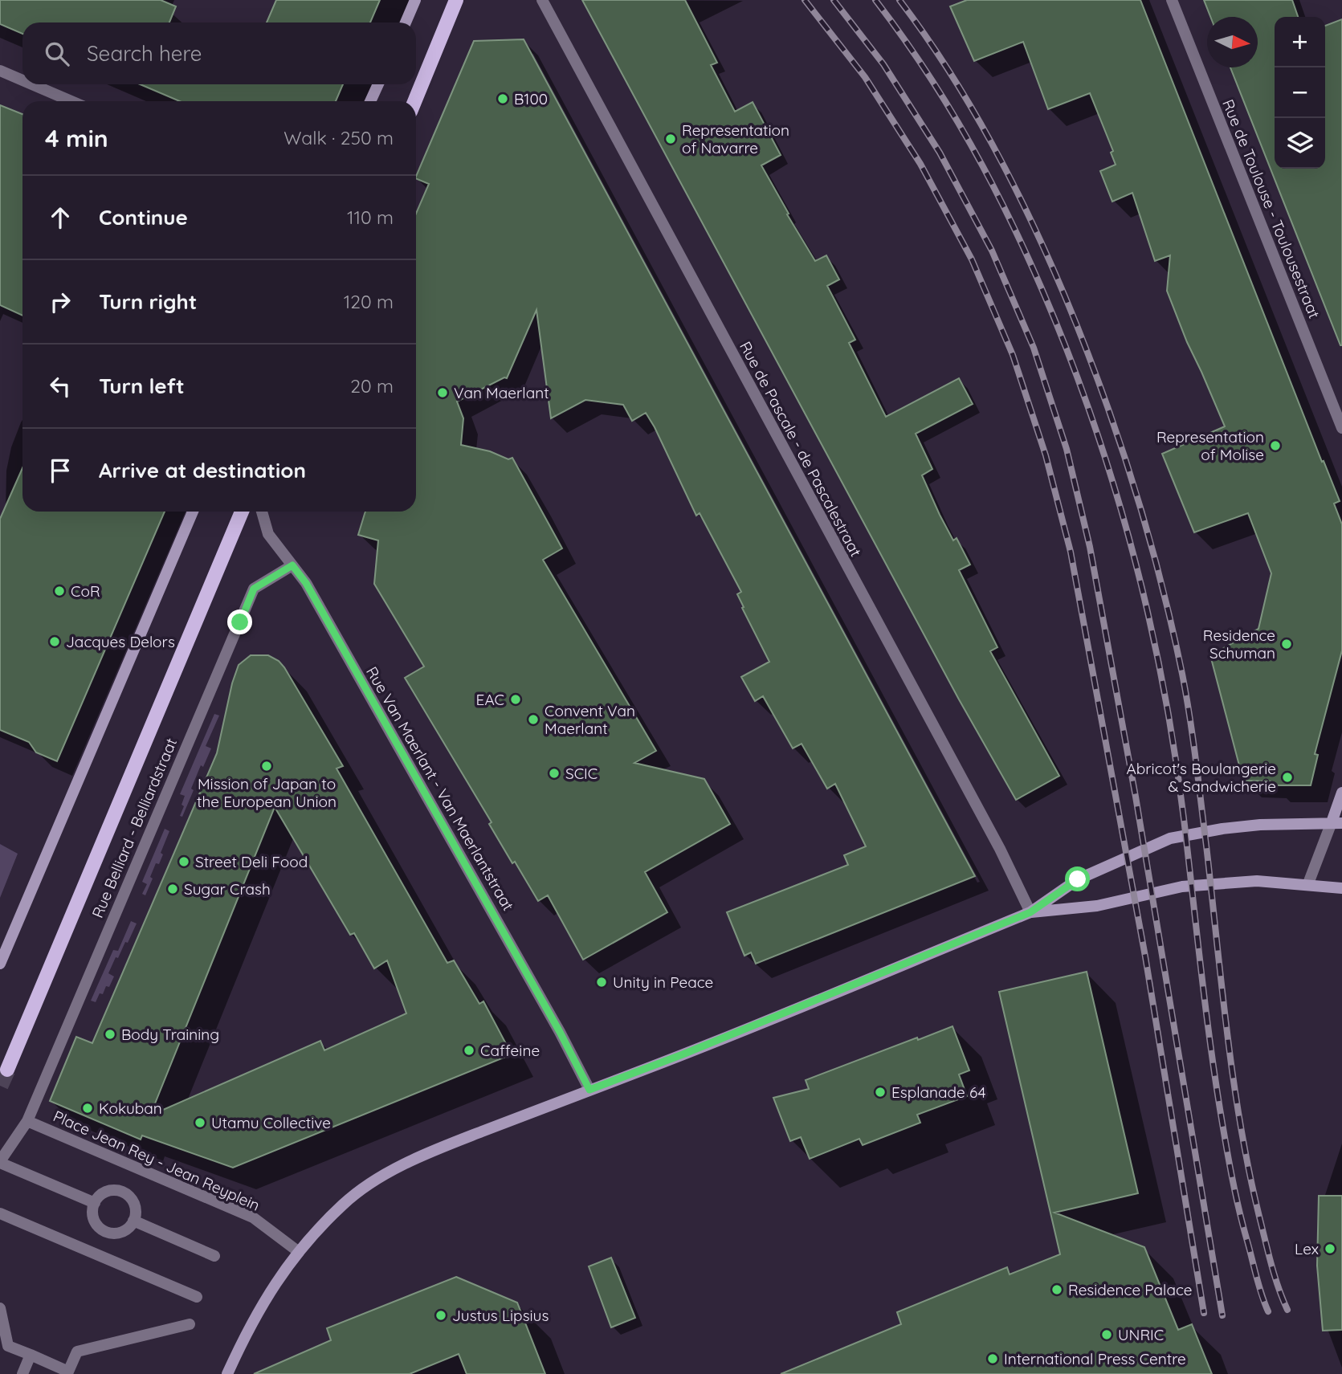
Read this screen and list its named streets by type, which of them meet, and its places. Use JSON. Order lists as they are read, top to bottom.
{
  "streets": {
    "main road": ["Rue Belliard - Belliardstraat"],
    "street": [
      "Rue de Toulouse - Toulousestraat",
      "Rue de Pascale - de Pascalestraat",
      "Rue Van Maerlant - Van Maerlantstraat",
      "Place Jean Rey - Jean Reyplein"
    ]
  },
  "crossings": [
    ["Rue Van Maerlant - Van Maerlantstraat", "Rue Belliard - Belliardstraat"],
    ["Rue Belliard - Belliardstraat", "Place Jean Rey - Jean Reyplein"]
  ],
  "places": [
    "B100",
    "Representation of Navarre",
    "Van Maerlant",
    "Representation of Molise",
    "CoR",
    "Jacques Delors",
    "Residence Schuman",
    "EAC",
    "Convent Van Maerlant",
    "Mission of Japan to the European Union",
    "SCIC",
    "Abricot's Boulangerie & Sandwicherie",
    "Street Deli Food",
    "Sugar Crash",
    "Unity in Peace",
    "Body Training",
    "Caffeine",
    "Esplanade 64",
    "Kokuban",
    "Utamu Collective",
    "Lex",
    "Residence Palace",
    "Justus Lipsius",
    "UNRIC",
    "International Press Centre"
  ],
  "north": "right",
  "page": {
    "map_buttons": ["+", "−"],
    "search": "Search here",
    "heading": ["4 min", "Walk · 250 m"],
    "list": [
      ["Continue", "110 m"],
      ["Turn right", "120 m"],
      ["Turn left", "20 m"],
      "Arrive at destination"
    ]
  }
}
